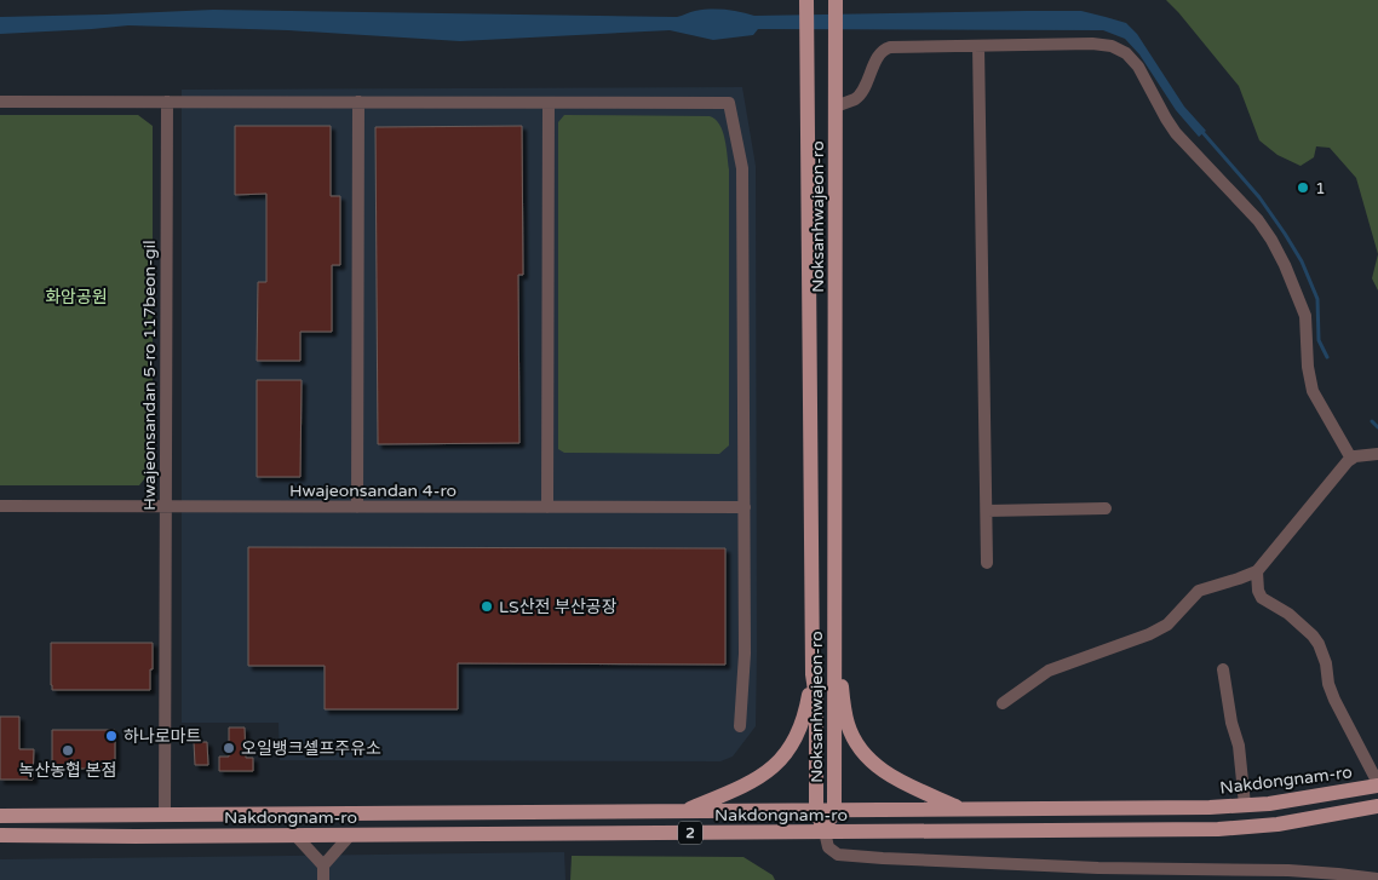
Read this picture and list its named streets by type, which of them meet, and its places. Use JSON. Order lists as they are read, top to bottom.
{
  "streets": {
    "main road": ["Noksanhwajeon-ro", "Nakdongnam-ro", "2"],
    "street": ["Hwajeonsandan 5-ro 117beon-gil", "Hwajeonsandan 4-ro"]
  },
  "crossings": [
    ["Noksanhwajeon-ro", "Nakdongnam-ro"],
    ["Hwajeonsandan 5-ro 117beon-gil", "Hwajeonsandan 4-ro"],
    ["Hwajeonsandan 5-ro 117beon-gil", "Nakdongnam-ro"]
  ],
  "parks": ["화암공원"],
  "places": [
    "1",
    "LS산전 부산공장",
    "하나로마트",
    "오일뱅크셀프주유소",
    "녹산농협 본점"
  ]
}
